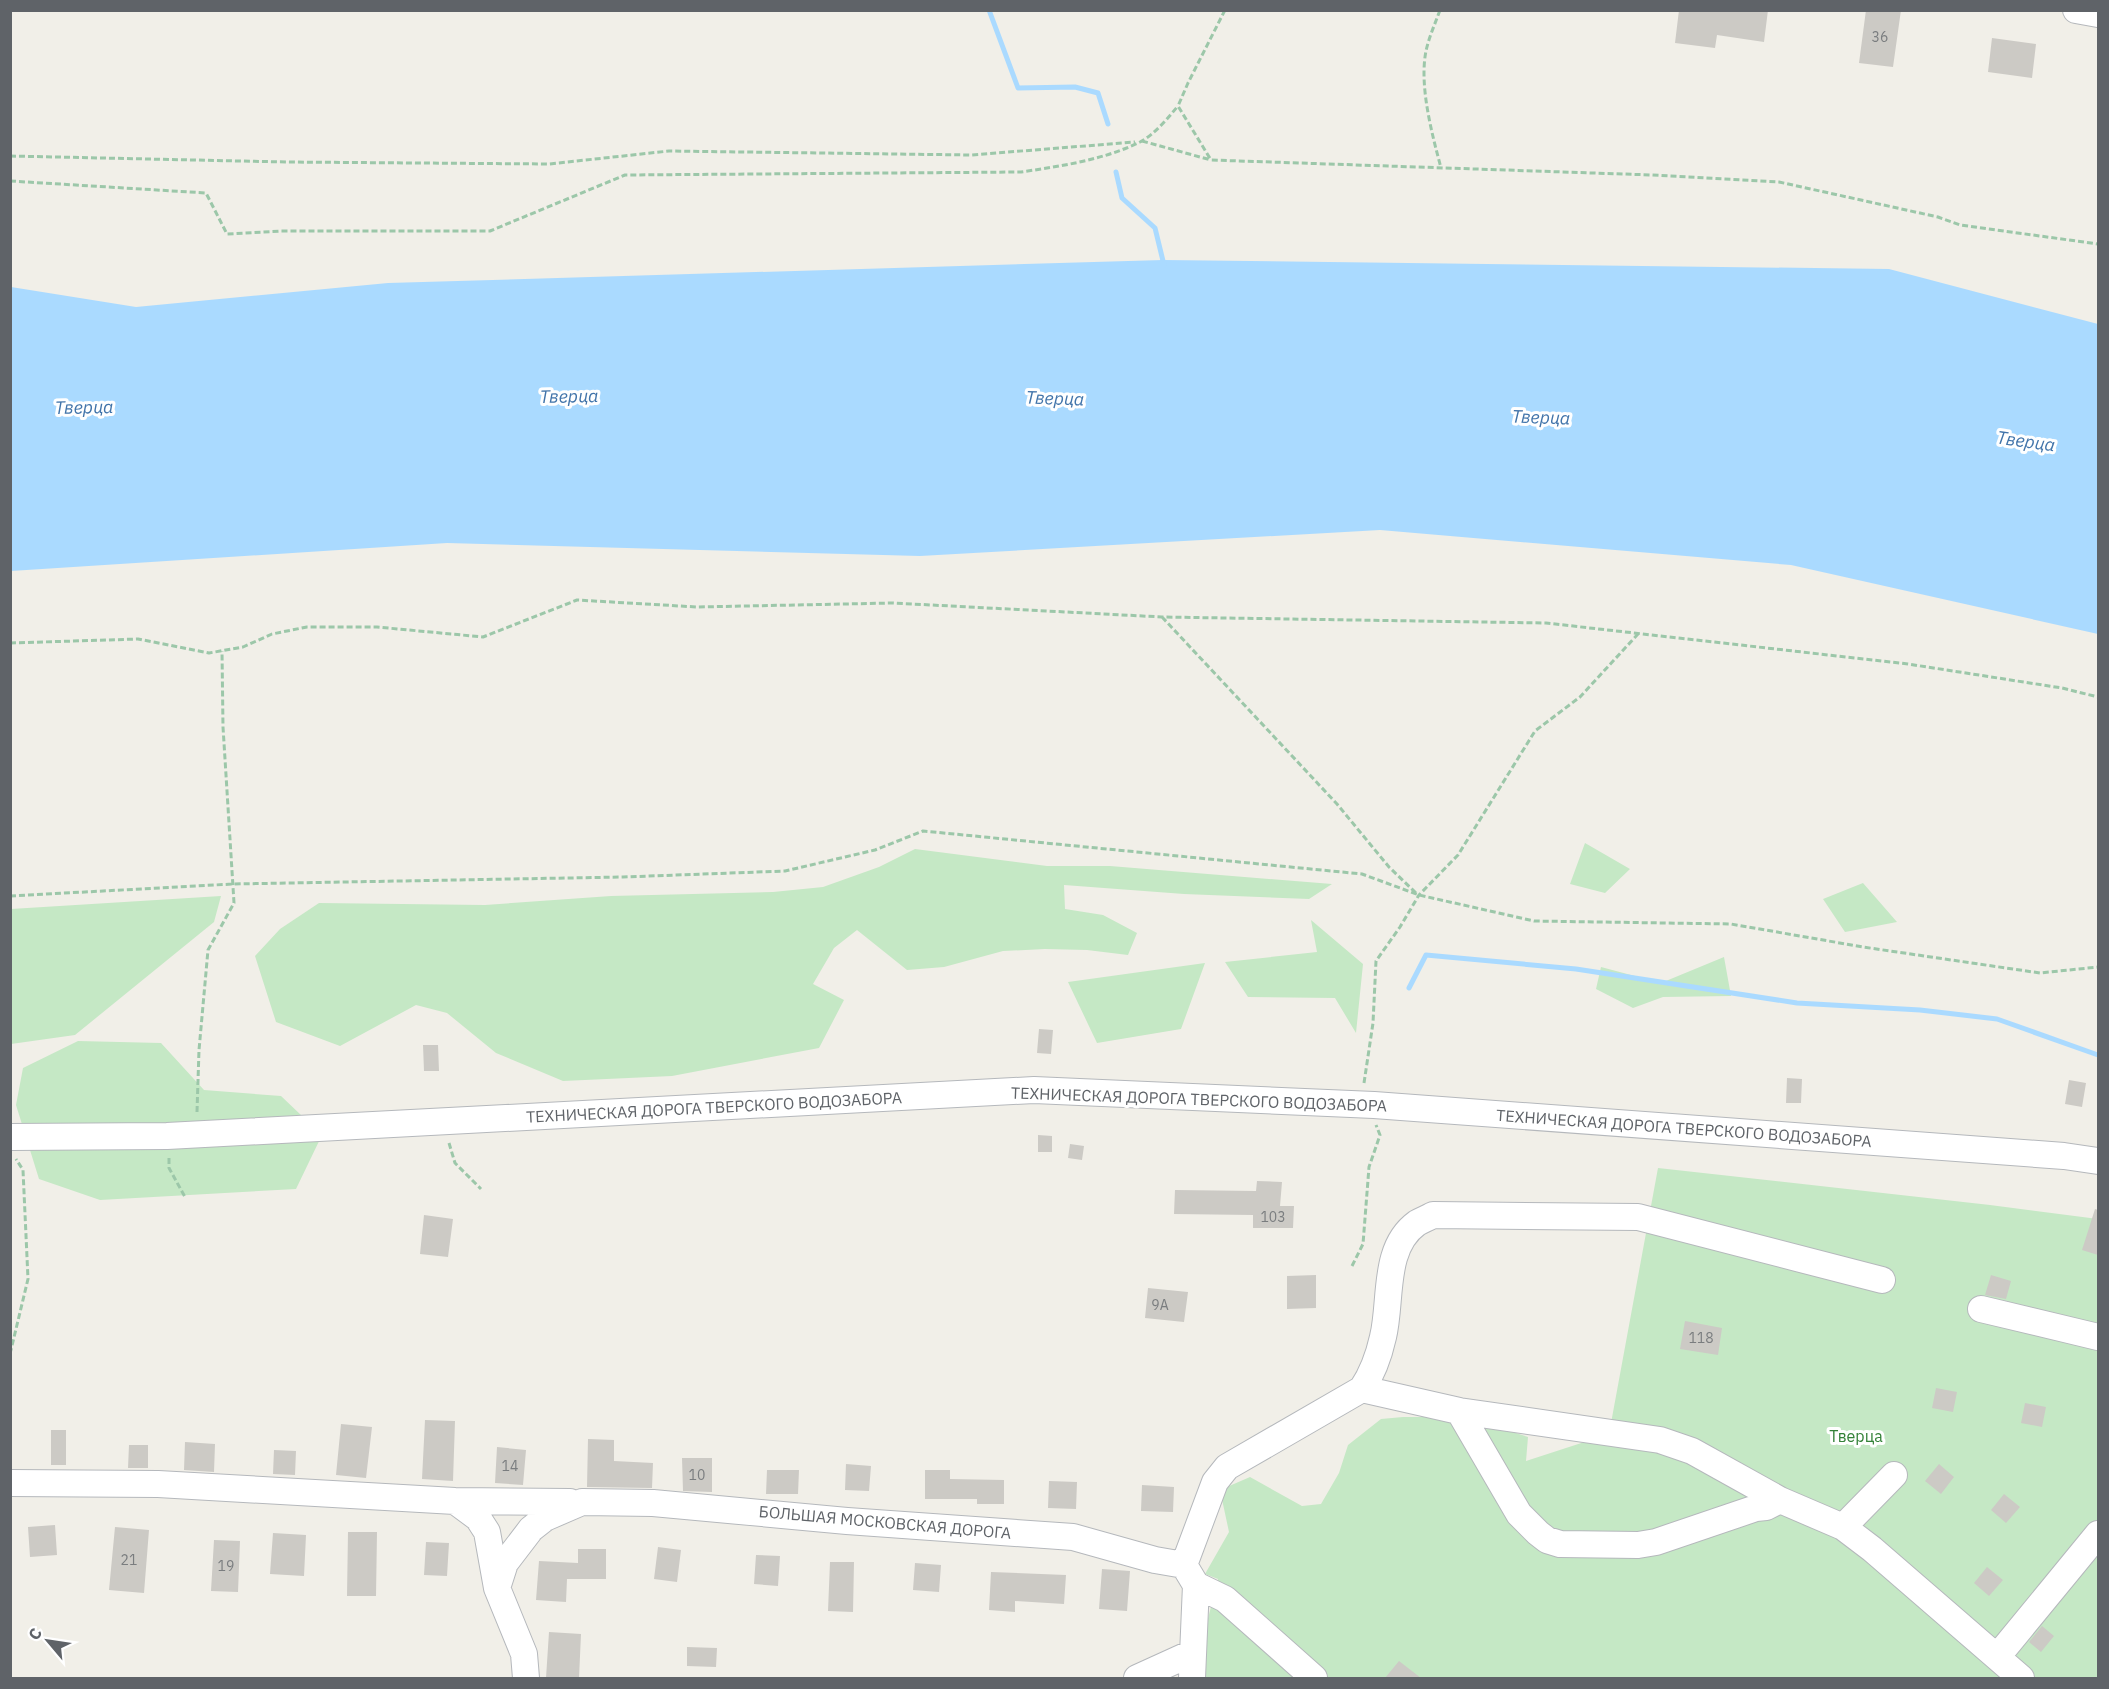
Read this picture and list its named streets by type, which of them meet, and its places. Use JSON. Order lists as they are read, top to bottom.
{
  "streets": {
    "street": ["ТЕХНИЧЕСКАЯ ДОРОГА ТВЕРСКОГО ВОДОЗАБОРА", "БОЛЬШАЯ МОСКОВСКАЯ ДОРОГА"]
  },
  "water": ["Тверца"],
  "parks": ["Тверца"],
  "house_numbers": [
    "36",
    "103",
    "9А",
    "118",
    "14",
    "10",
    "21",
    "19"
  ],
  "north": "top left"
}
